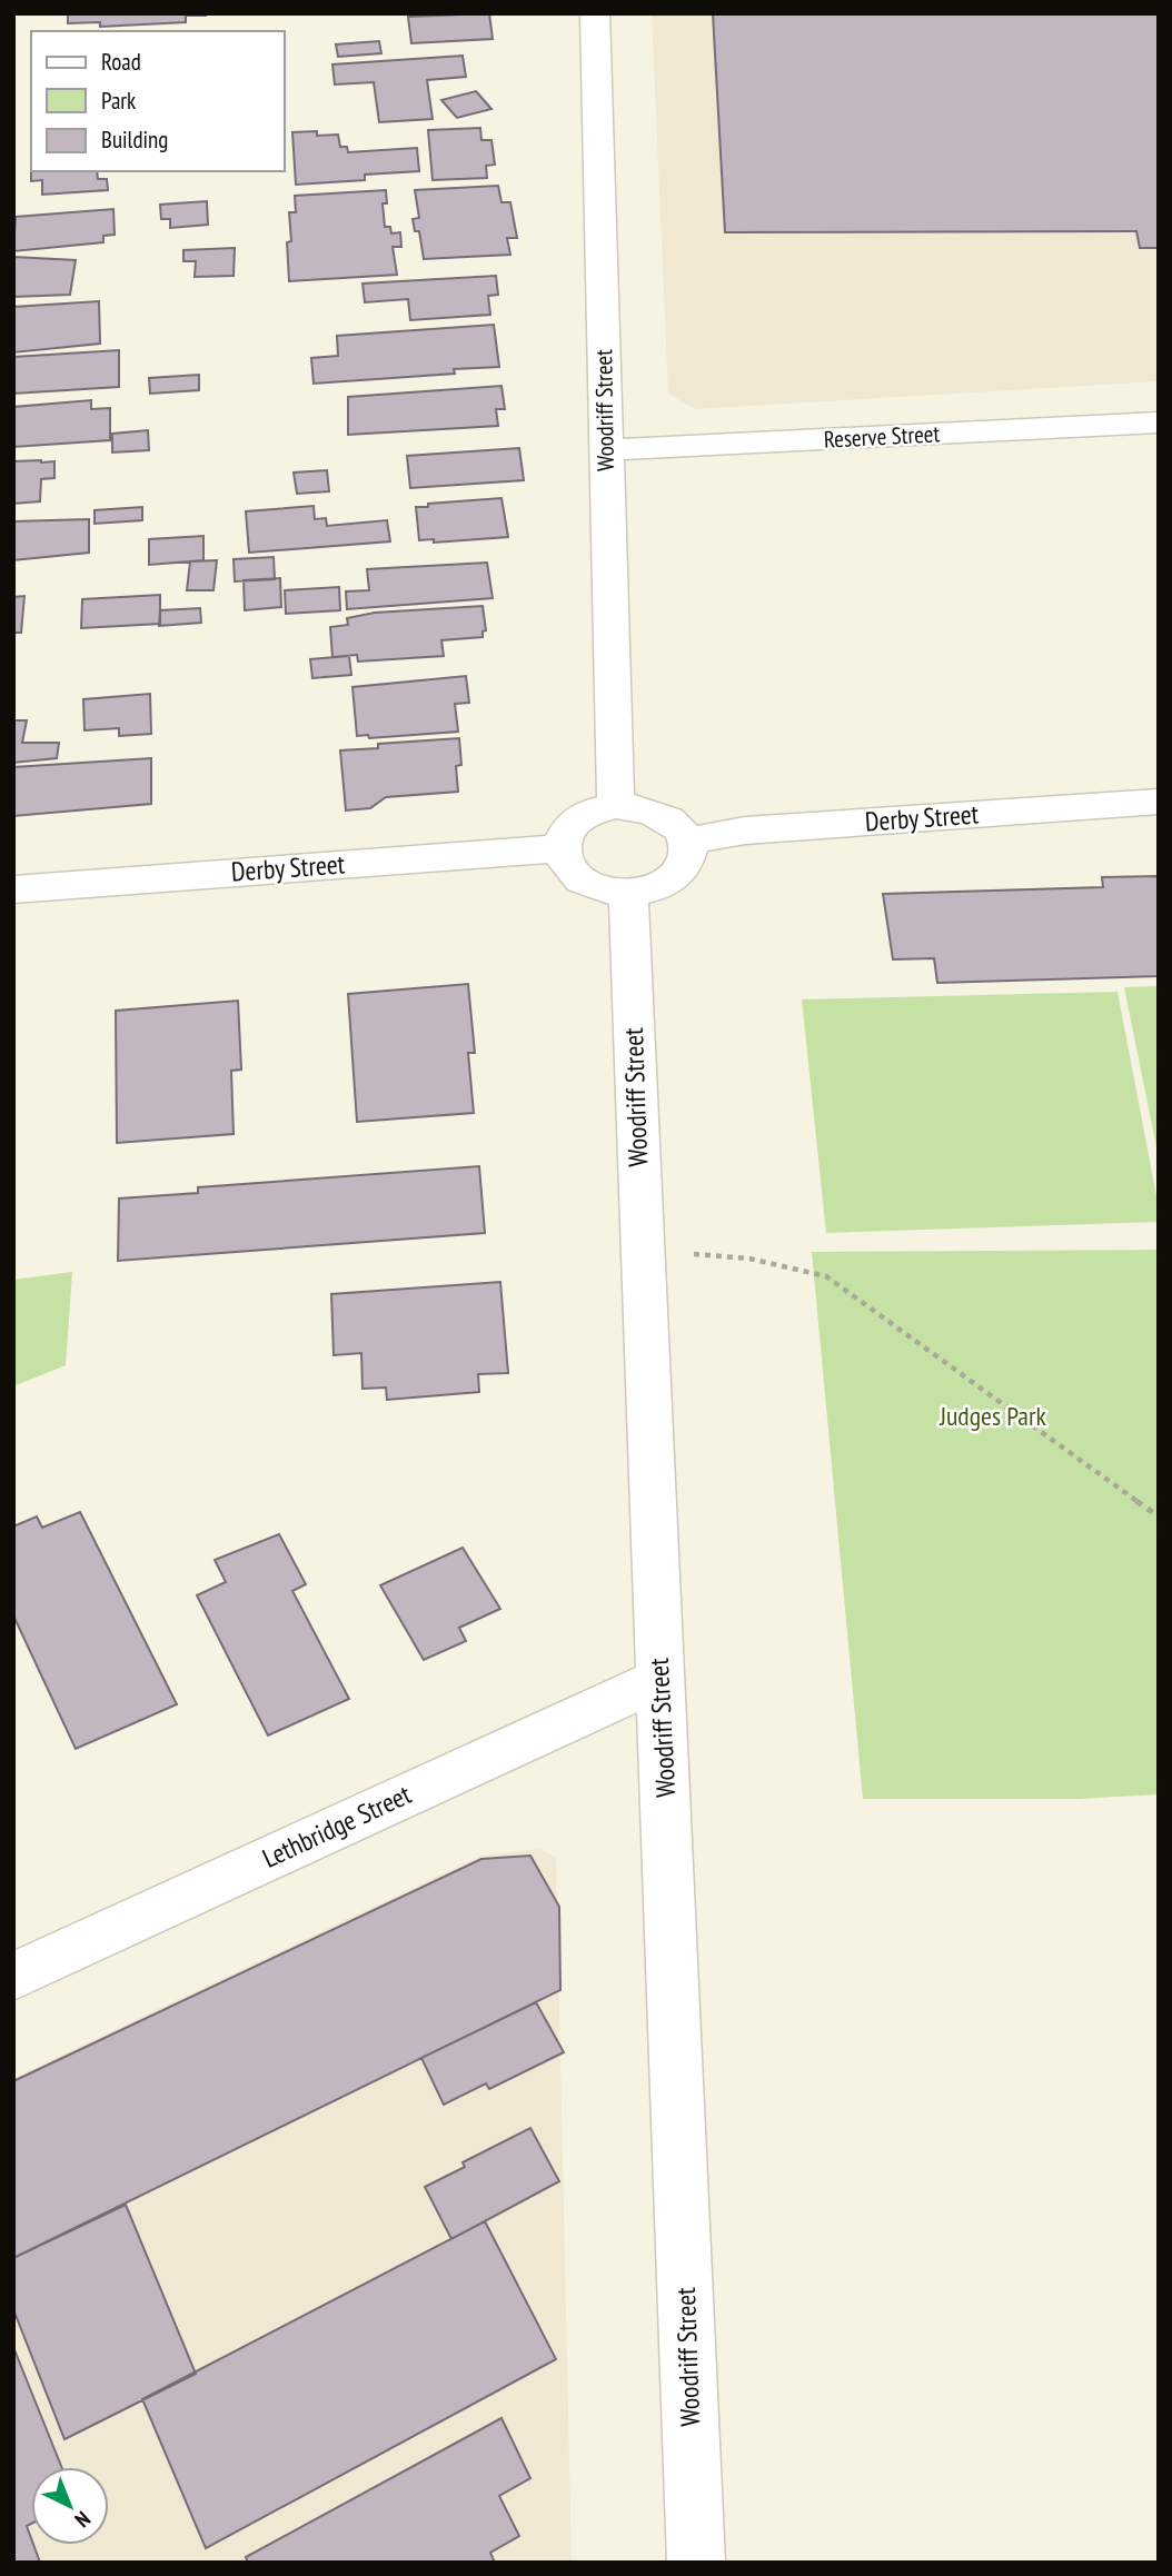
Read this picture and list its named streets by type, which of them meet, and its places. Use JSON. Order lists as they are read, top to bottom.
{
  "streets": {
    "street": [
      "Woodriff Street",
      "Reserve Street",
      "Derby Street",
      "Lethbridge Street"
    ]
  },
  "crossings": [
    ["Woodriff Street", "Reserve Street"],
    ["Woodriff Street", "Derby Street"],
    ["Woodriff Street", "Lethbridge Street"]
  ],
  "parks": ["Judges Park"],
  "legend": ["Road", "Park", "Building"],
  "north": "bottom right"
}
